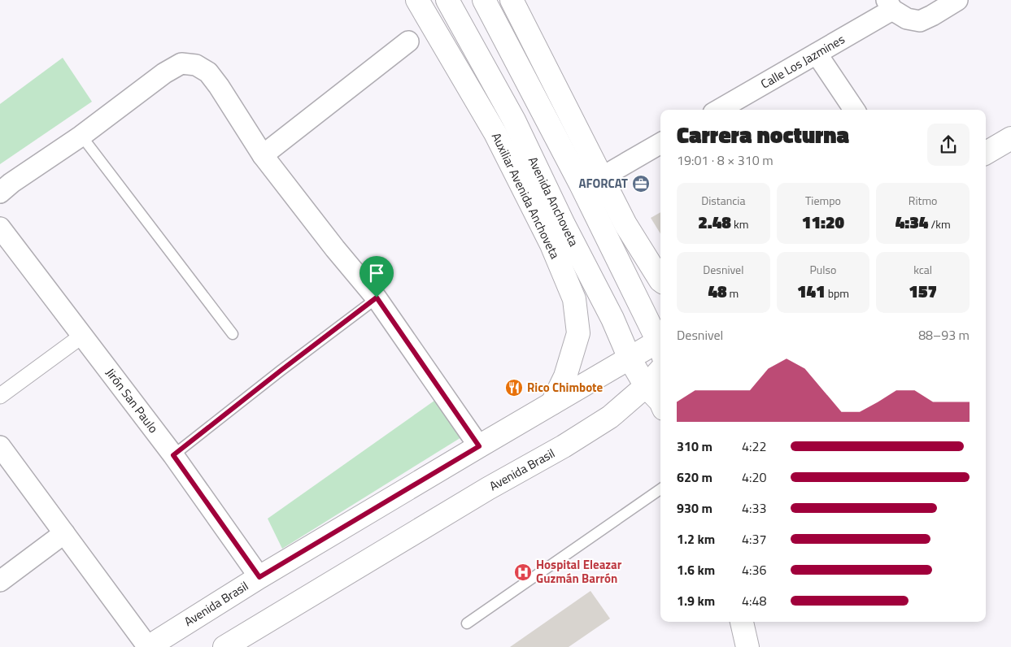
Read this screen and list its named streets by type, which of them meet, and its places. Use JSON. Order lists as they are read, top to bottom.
{
  "streets": {
    "main road": ["Auxiliar Avenida Anchoveta", "Avenida Anchoveta", "Avenida Brasil"],
    "street": ["Calle Los Jazmines", "Jirón San Paulo"]
  },
  "crossings": [
    ["Auxiliar Avenida Anchoveta", "Avenida Brasil"],
    ["Avenida Anchoveta", "Avenida Brasil"],
    ["Jirón San Paulo", "Avenida Brasil"]
  ],
  "places": {
    "office": ["AFORCAT"],
    "restaurant": ["Rico Chimbote"],
    "hospital": ["Hospital Eleazar Guzmán Barrón"]
  },
  "page": {
    "heading": ["Carrera nocturna", "19:01 · 8 × 310 m"],
    "stats": [
      ["Distancia", "2.48 km"],
      ["Tiempo", "11:20"],
      ["Ritmo", "4:34 /km"],
      ["Desnivel", "48 m"],
      ["Pulso", "141 bpm"],
      ["kcal", "157"]
    ],
    "chart": ["Desnivel", "88–93 m"],
    "list": [
      {
        "name": "310 m",
        "note": "4:22"
      },
      {
        "name": "620 m",
        "note": "4:20"
      },
      {
        "name": "930 m",
        "note": "4:33"
      },
      {
        "name": "1.2 km",
        "note": "4:37"
      },
      {
        "name": "1.6 km",
        "note": "4:36"
      },
      {
        "name": "1.9 km",
        "note": "4:48"
      }
    ]
  }
}
